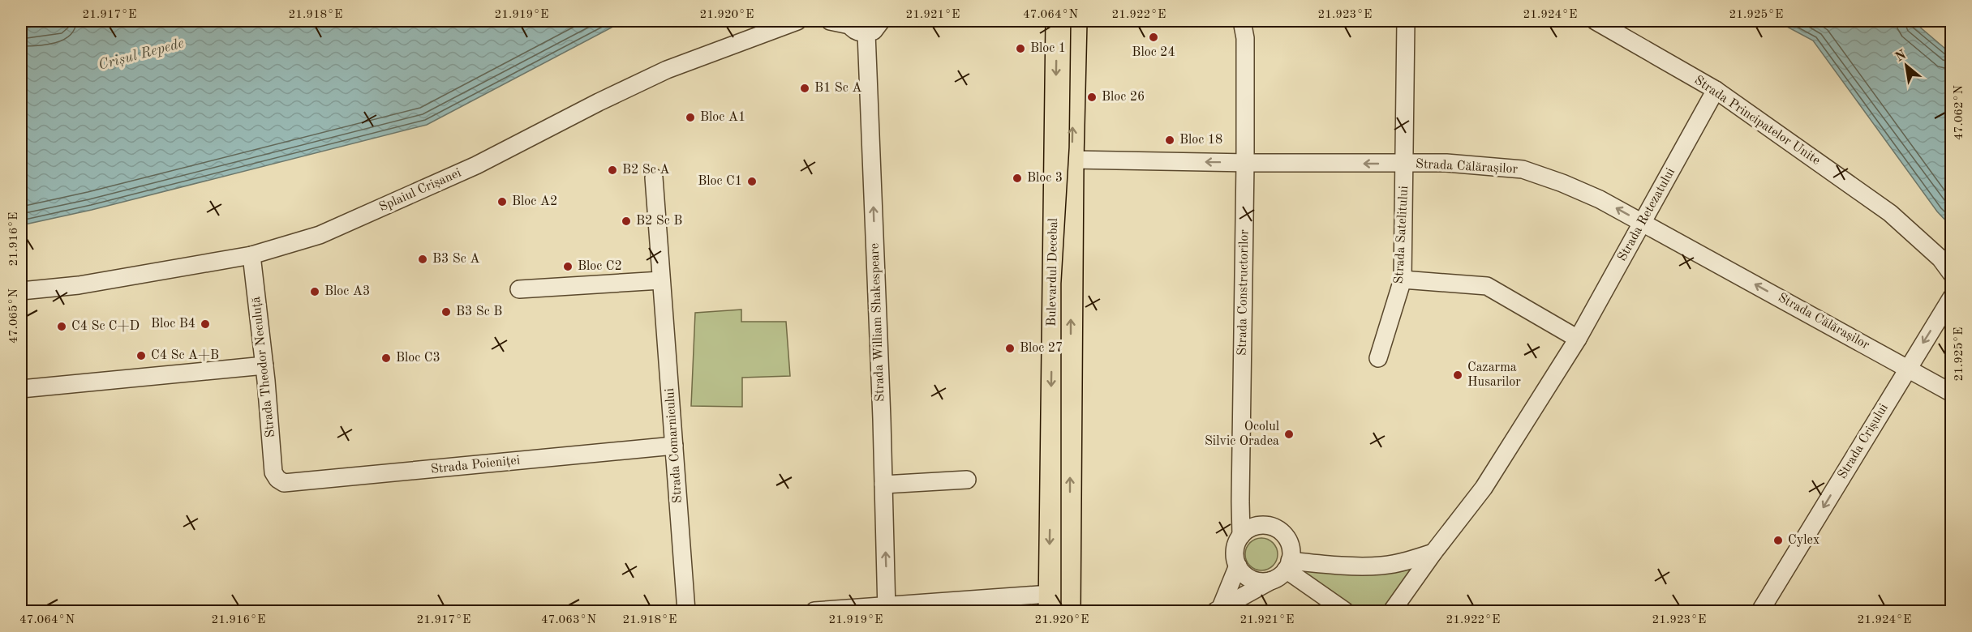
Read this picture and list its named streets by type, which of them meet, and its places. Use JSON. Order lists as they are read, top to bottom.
{
  "streets": {
    "main road": ["Bulevardul Decebal"],
    "street": [
      "Strada Principatelor Unite",
      "Strada Călărașilor",
      "Splaiul Crișanei",
      "Strada Retezatului",
      "Strada Satelitului",
      "Strada Constructorilor",
      "Strada William Shakespeare",
      "Strada Theodor Neculuță",
      "Strada Crișului",
      "Strada Comarnicului",
      "Strada Poieniței"
    ]
  },
  "crossings": [
    ["Strada Principatelor Unite", "Strada Retezatului"],
    ["Strada Călărașilor", "Strada Retezatului"],
    ["Strada Călărașilor", "Strada Satelitului"],
    ["Strada Călărașilor", "Bulevardul Decebal"],
    ["Strada Călărașilor", "Strada Constructorilor"],
    ["Strada Călărașilor", "Strada Crișului"],
    ["Splaiul Crișanei", "Strada Theodor Neculuță"],
    ["Strada Theodor Neculuță", "Strada Poieniței"],
    ["Strada Comarnicului", "Strada Poieniței"]
  ],
  "one_way": ["Strada Călărașilor", "Strada William Shakespeare", "Strada Crișului"],
  "water": ["Crișul Repede"],
  "places": [
    "Bloc 24",
    "Bloc 1",
    "B1 Sc A",
    "Bloc 26",
    "Bloc A1",
    "Bloc 18",
    "B2 Sc A",
    "Bloc 3",
    "Bloc C1",
    "Bloc A2",
    "B2 Sc B",
    "B3 Sc A",
    "Bloc C2",
    "Bloc A3",
    "B3 Sc B",
    "Bloc B4",
    "C4 Sc C+D",
    "Bloc 27",
    "C4 Sc A+B",
    "Bloc C3",
    "Cazarma Husarilor",
    "Ocolul Silvic Oradea",
    "Cylex"
  ],
  "north": "top left",
  "coordinates": [
    "21.917°E",
    "21.918°E",
    "21.919°E",
    "21.920°E",
    "21.921°E",
    "47.064°N",
    "21.922°E",
    "21.923°E",
    "21.924°E",
    "21.925°E",
    "47.062°N",
    "21.916°E",
    "47.065°N",
    "47.063°N"
  ]
}
